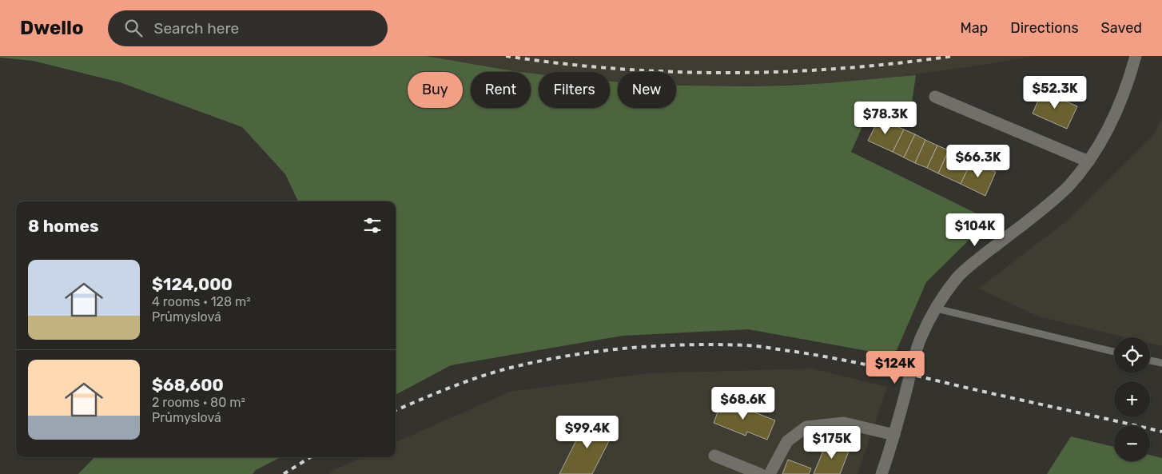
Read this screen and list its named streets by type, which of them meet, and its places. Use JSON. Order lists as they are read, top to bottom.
{
  "page": {
    "header": "Dwello",
    "search": "Search here",
    "nav": ["Map", "Directions", "Saved"],
    "chip": [
      "Buy",
      "Rent",
      "Filters",
      "New"
    ],
    "price": [
      "$52.3K",
      "$78.3K",
      "$66.3K",
      "$104K",
      "$124K",
      "$68.6K",
      "$99.4K",
      "$175K"
    ],
    "heading": "8 homes",
    "list": [
      {
        "name": "$124,000",
        "note": "4 rooms · 128 m² · Průmyslová"
      },
      {
        "name": "$68,600",
        "note": "2 rooms · 80 m² · Průmyslová"
      }
    ],
    "map_buttons": ["+", "−"]
  }
}
